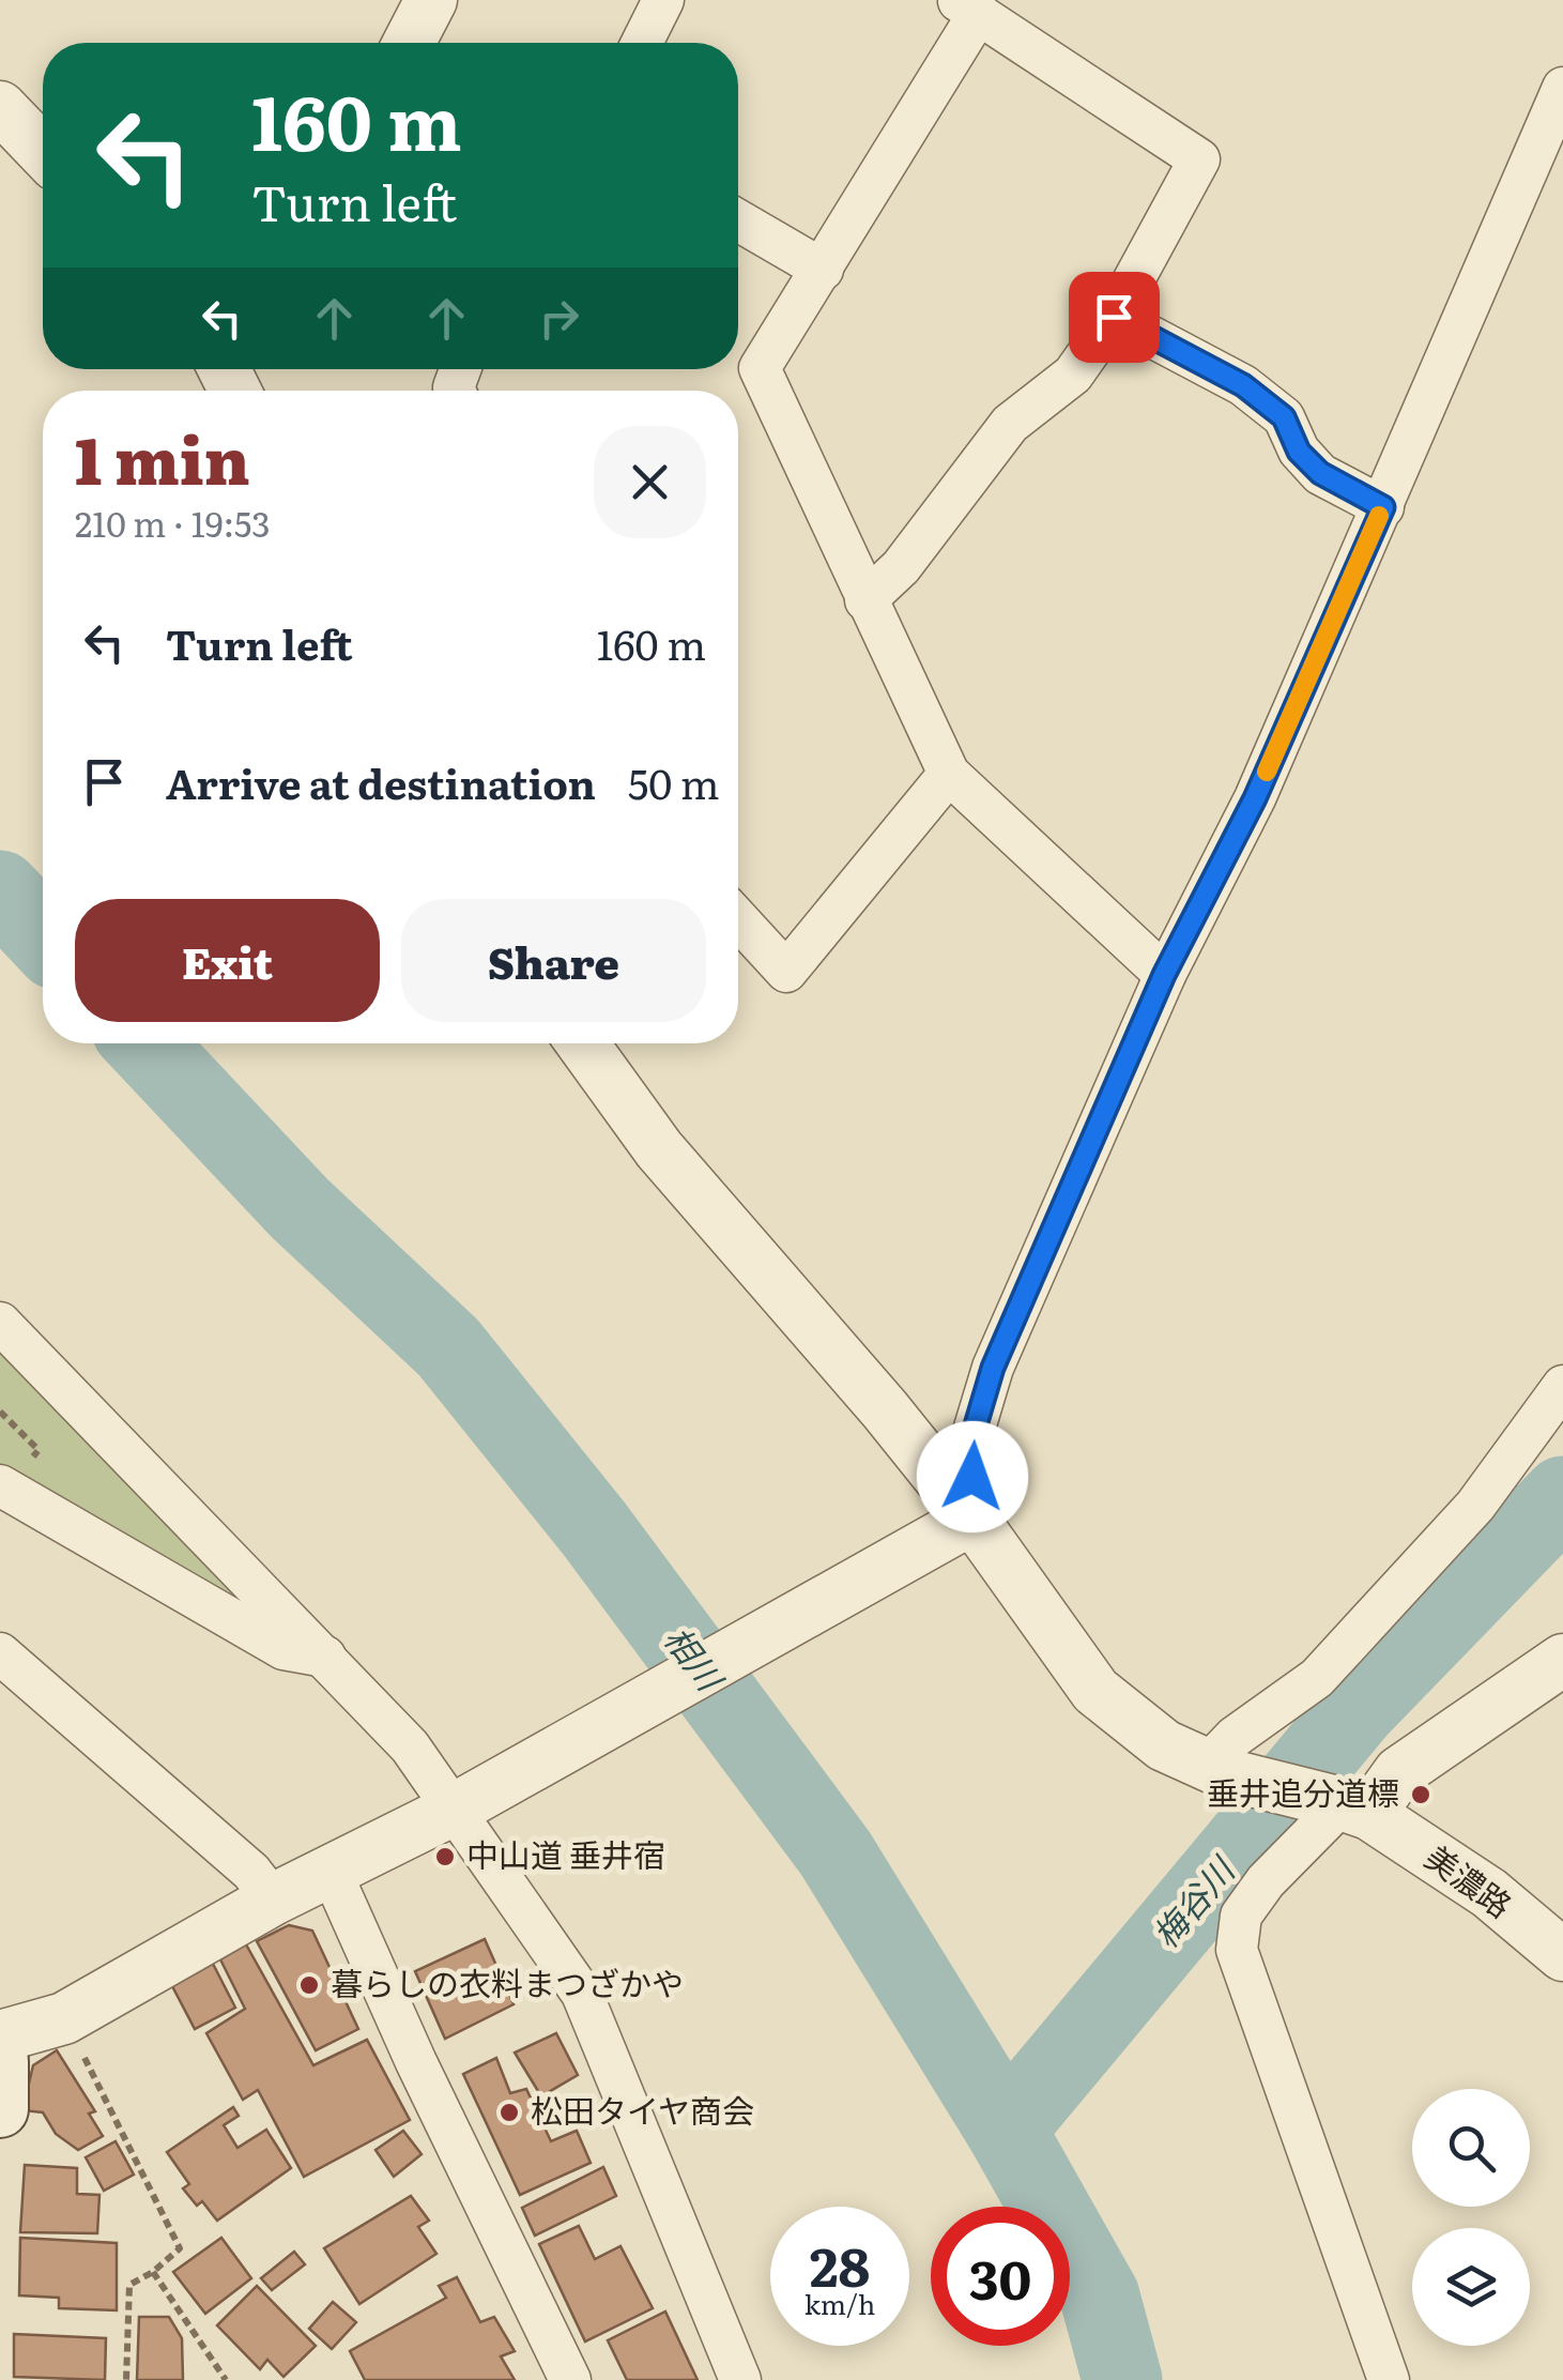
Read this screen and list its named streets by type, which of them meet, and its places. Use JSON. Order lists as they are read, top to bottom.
{
  "streets": {
    "street": ["美濃路"]
  },
  "water": ["相川", "梅谷川"],
  "places": [
    "垂井追分道標",
    "中山道 垂井宿",
    "暮らしの衣料まつざかや",
    "松田タイヤ商会"
  ],
  "page": {
    "turn": ["160 m", "Turn left"],
    "heading": ["1 min", "210 m · 19:53"],
    "list": [
      {
        "name": "Turn left",
        "value": "160 m"
      },
      {
        "name": "Arrive at destination",
        "value": "50 m"
      }
    ],
    "buttons": ["Exit", "Share"],
    "speed": "28 km/h",
    "limit": "30"
  }
}
